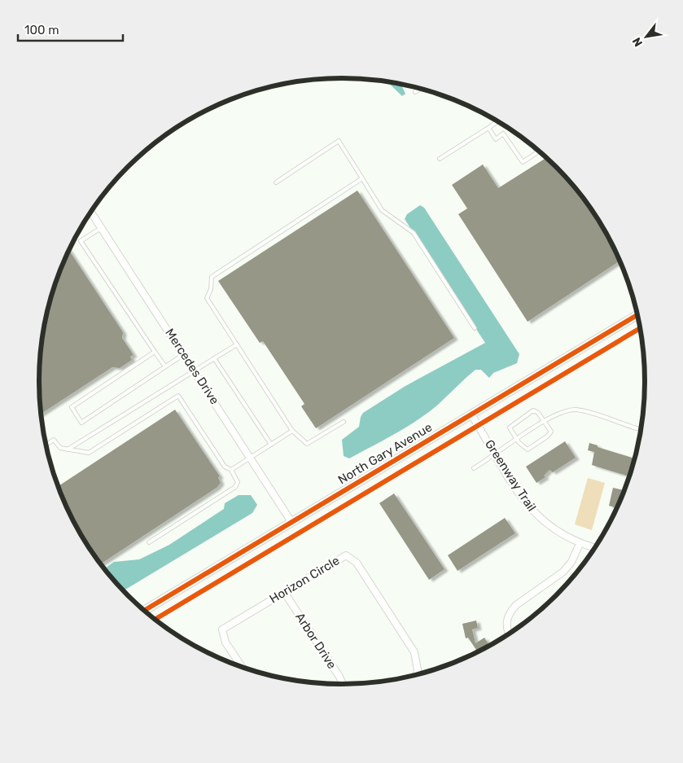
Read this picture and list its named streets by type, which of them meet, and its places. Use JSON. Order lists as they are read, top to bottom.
{
  "streets": {
    "street": [
      "Mercedes Drive",
      "North Gary Avenue",
      "Greenway Trail",
      "Horizon Circle",
      "Arbor Drive"
    ]
  },
  "crossings": [
    ["Mercedes Drive", "North Gary Avenue"],
    ["North Gary Avenue", "Greenway Trail"],
    ["Horizon Circle", "Arbor Drive"]
  ],
  "scale_bar": "100 m",
  "north": "bottom left"
}
